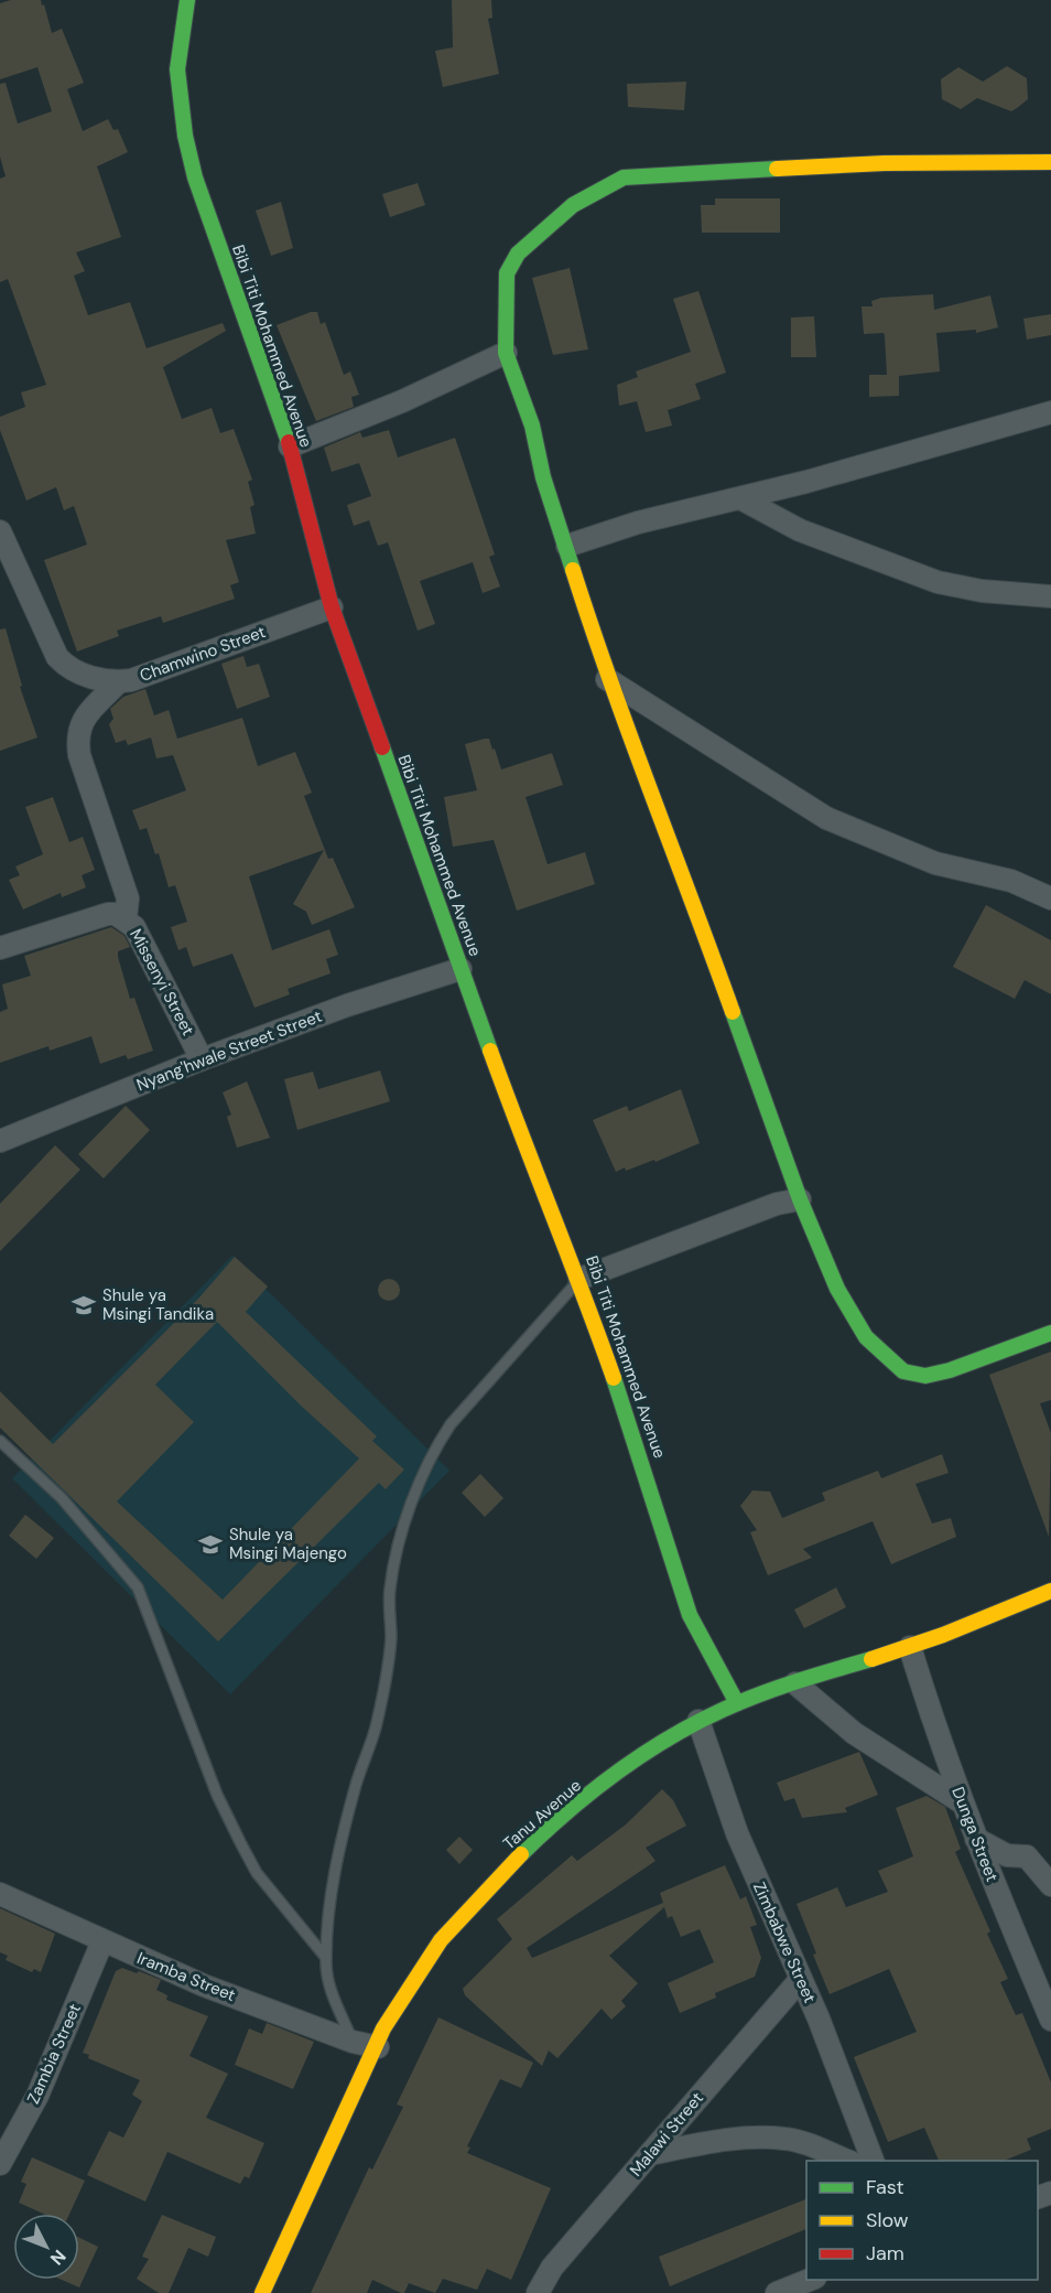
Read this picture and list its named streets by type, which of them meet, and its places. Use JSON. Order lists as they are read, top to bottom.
{
  "streets": {
    "street": [
      "Bibi Titi Mohammed Avenue",
      "Chamwino Street",
      "Missenyi Street",
      "Nyang'hwale Street Street",
      "Tanu Avenue",
      "Dunga Street",
      "Zimbabwe Street",
      "Iramba Street",
      "Zambia Street",
      "Malawi Street"
    ]
  },
  "crossings": [
    ["Bibi Titi Mohammed Avenue", "Chamwino Street"],
    ["Bibi Titi Mohammed Avenue", "Nyang'hwale Street Street"],
    ["Bibi Titi Mohammed Avenue", "Tanu Avenue"],
    ["Missenyi Street", "Nyang'hwale Street Street"],
    ["Tanu Avenue", "Dunga Street"],
    ["Tanu Avenue", "Zimbabwe Street"],
    ["Tanu Avenue", "Iramba Street"],
    ["Zimbabwe Street", "Malawi Street"],
    ["Iramba Street", "Zambia Street"]
  ],
  "places": {
    "school or university": ["Shule ya Msingi Tandika", "Shule ya Msingi Majengo"]
  },
  "legend": ["Fast", "Slow", "Jam"],
  "north": "bottom right"
}
